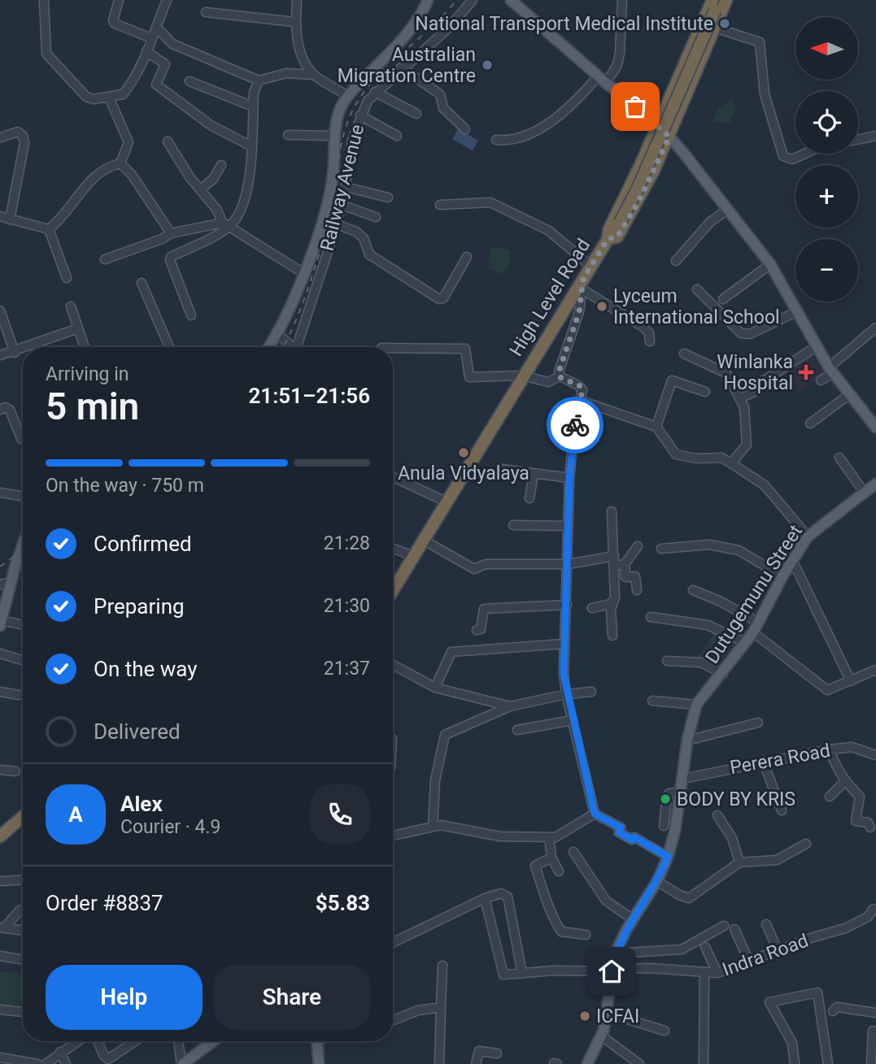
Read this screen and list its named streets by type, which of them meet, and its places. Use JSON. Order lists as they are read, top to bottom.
{
  "streets": {
    "highway": ["High Level Road"],
    "main road": ["Dutugemunu Street"],
    "street": ["Railway Avenue", "Perera Road", "Indra Road"]
  },
  "crossings": [
    ["Dutugemunu Street", "Perera Road"],
    ["Dutugemunu Street", "Indra Road"]
  ],
  "places": {
    "other": [
      "National Transport Medical Institute",
      "Australian Migration Centre",
      "Lyceum International School",
      "Anula Vidyalaya",
      "BODY BY KRIS",
      "ICFAI"
    ],
    "health": ["Winlanka Hospital"]
  },
  "north": "left",
  "page": {
    "map_buttons": ["+", "−"],
    "heading": ["5 min", "Arriving in", "21:51–21:56"],
    "panel": [
      "Alex",
      "Courier · 4.9",
      "Order #8837",
      "$5.83"
    ],
    "bar": "On the way · 750 m",
    "list": [
      ["Confirmed", "21:28"],
      ["Preparing", "21:30"],
      ["On the way", "21:37"],
      "Delivered"
    ],
    "round": "A",
    "buttons": ["Help", "Share"]
  }
}
